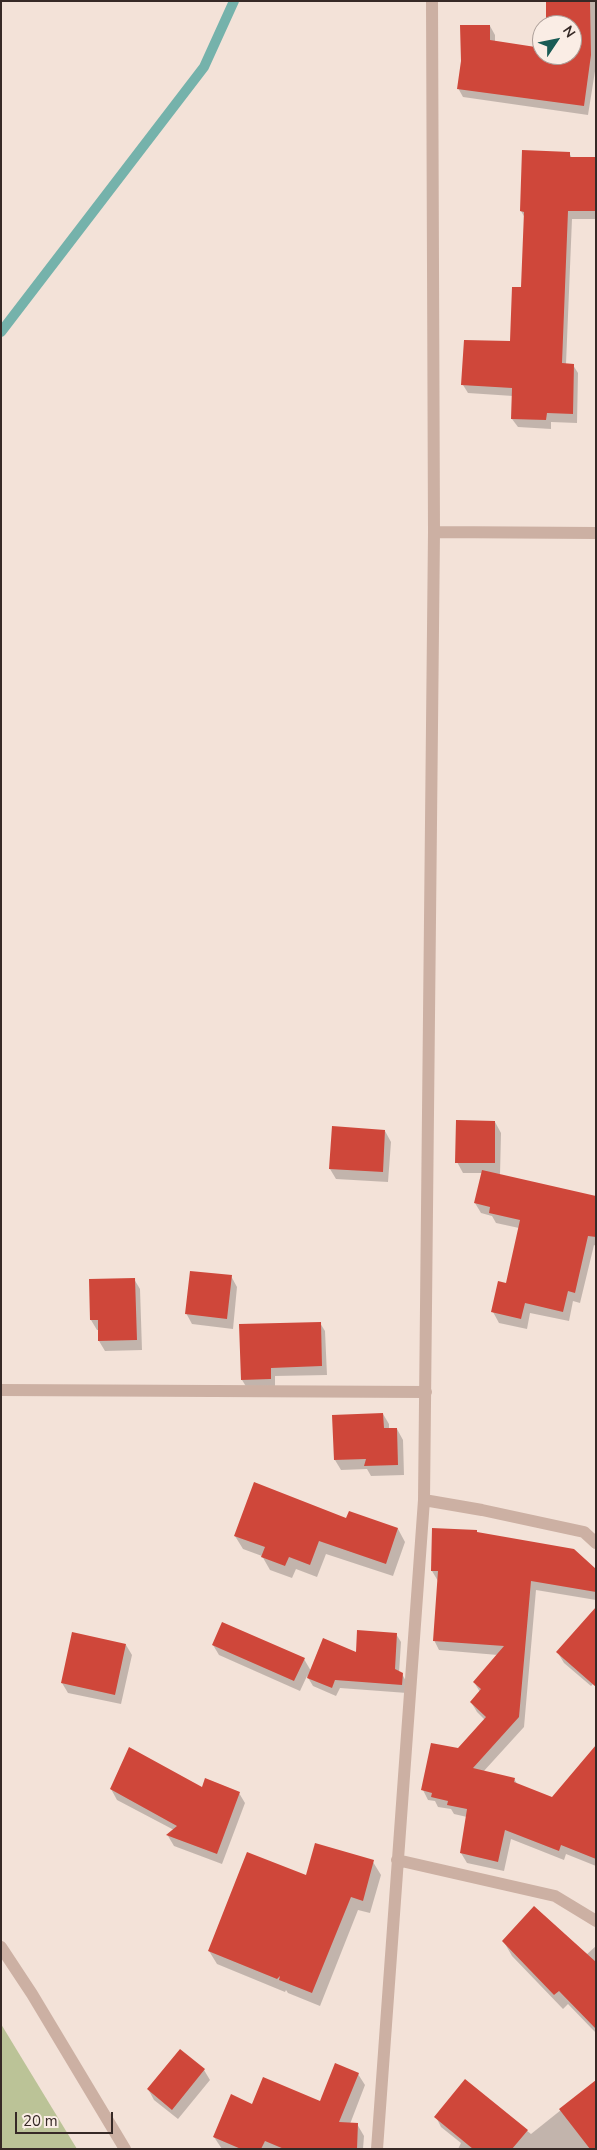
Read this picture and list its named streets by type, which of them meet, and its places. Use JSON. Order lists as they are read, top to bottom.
{
  "scale_bar": "20 m",
  "north": "top right"
}
